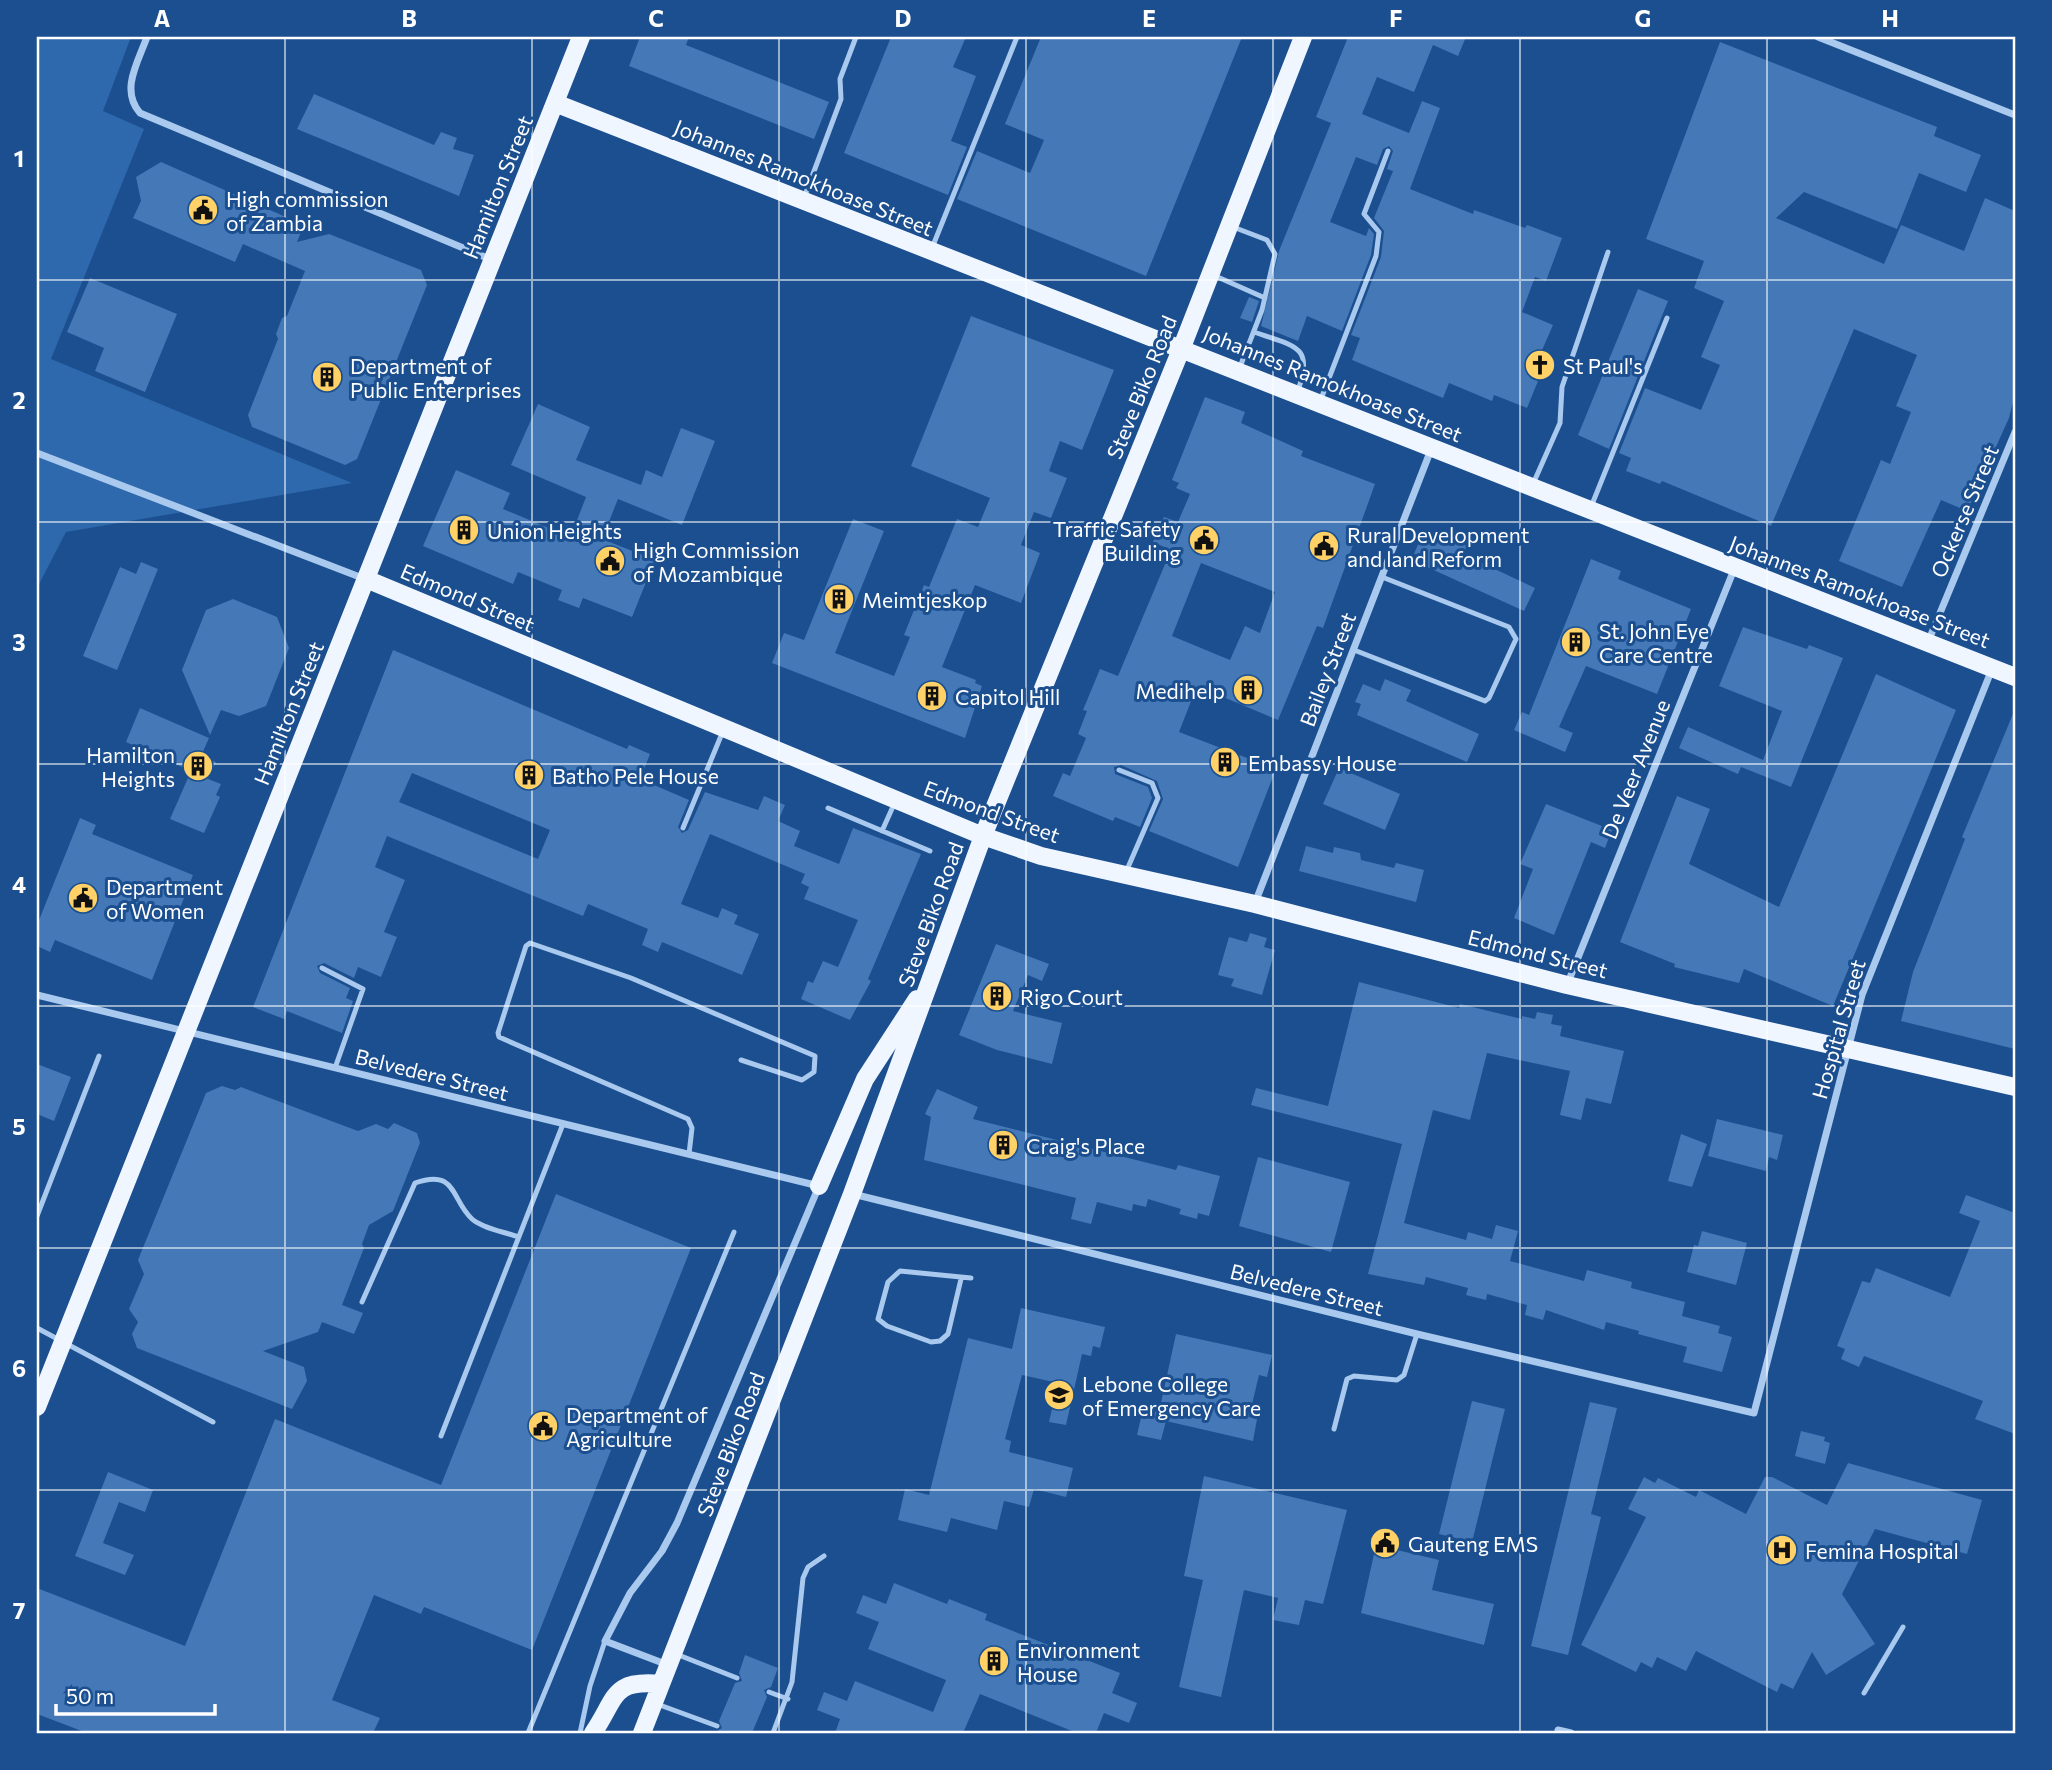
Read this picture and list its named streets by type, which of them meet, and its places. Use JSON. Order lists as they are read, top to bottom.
{
  "streets": {
    "main road": [
      "Johannes Ramokhoase Street",
      "Hamilton Street",
      "Steve Biko Road",
      "Edmond Street"
    ],
    "street": [
      "Ockerse Street",
      "Bailey Street",
      "De Veer Avenue",
      "Hospital Street",
      "Belvedere Street"
    ]
  },
  "crossings": [
    ["Johannes Ramokhoase Street", "Hamilton Street"],
    ["Johannes Ramokhoase Street", "Steve Biko Road"],
    ["Johannes Ramokhoase Street", "Ockerse Street"],
    ["Johannes Ramokhoase Street", "Bailey Street"],
    ["Johannes Ramokhoase Street", "De Veer Avenue"],
    ["Johannes Ramokhoase Street", "Hospital Street"],
    ["Hamilton Street", "Edmond Street"],
    ["Hamilton Street", "Belvedere Street"],
    ["Steve Biko Road", "Edmond Street"],
    ["Steve Biko Road", "Belvedere Street"],
    ["Edmond Street", "Bailey Street"],
    ["Edmond Street", "De Veer Avenue"],
    ["Edmond Street", "Hospital Street"],
    ["Hospital Street", "Belvedere Street"]
  ],
  "places": {
    "public building": [
      "High commission of Zambia",
      "Traffic Safety Building",
      "Rural Development and land Reform",
      "High Commission of Mozambique",
      "Department of Women",
      "Department of Agriculture",
      "Gauteng EMS"
    ],
    "church": ["St Paul's"],
    "building": [
      "Department of Public Enterprises",
      "Union Heights",
      "Meimtjeskop",
      "St. John Eye Care Centre",
      "Medihelp",
      "Capitol Hill",
      "Embassy House",
      "Hamilton Heights",
      "Batho Pele House",
      "Rigo Court",
      "Craig's Place",
      "Environment House"
    ],
    "school or university": ["Lebone College of Emergency Care"],
    "hospital": ["Femina Hospital"]
  },
  "scale_bar": "50 m",
  "grid": {
    "columns": [
      "A",
      "B",
      "C",
      "D",
      "E",
      "F",
      "G",
      "H"
    ],
    "rows": [
      "1",
      "2",
      "3",
      "4",
      "5",
      "6",
      "7"
    ]
  }
}
